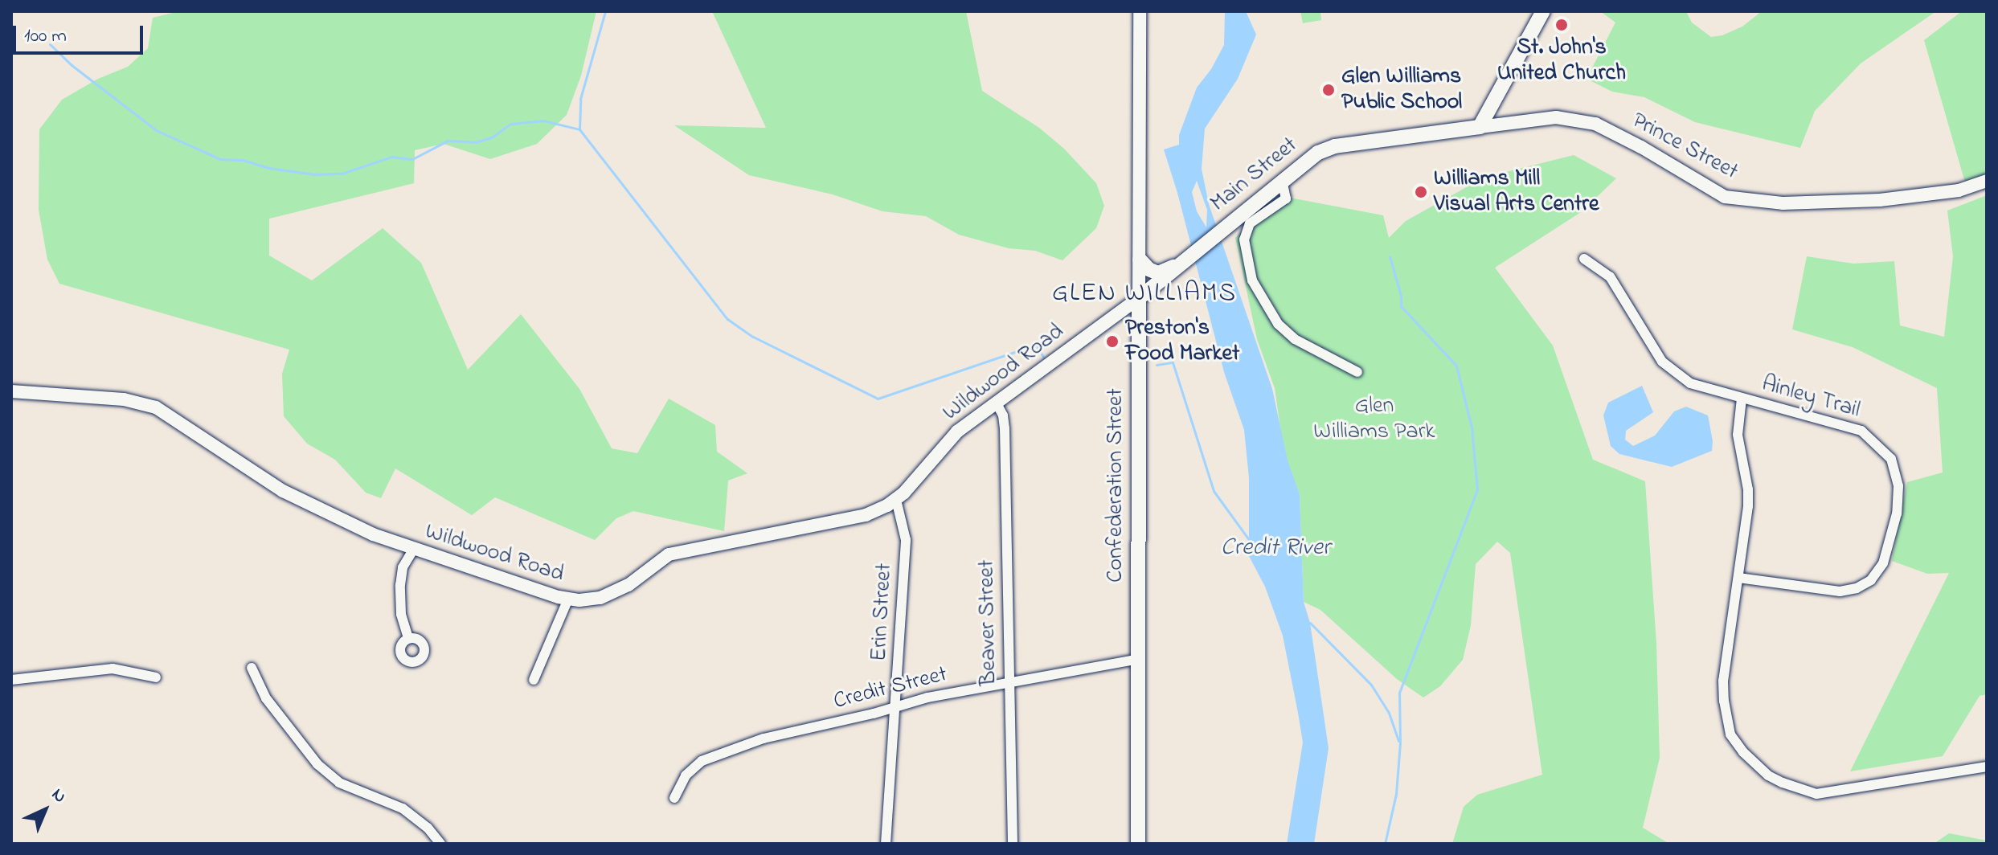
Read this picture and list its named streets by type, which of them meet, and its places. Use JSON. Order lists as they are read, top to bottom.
{
  "streets": {
    "main road": ["Main Street", "Confederation Street"],
    "street": [
      "Prince Street",
      "Wildwood Road",
      "Ainley Trail",
      "Erin Street",
      "Beaver Street",
      "Credit Street"
    ]
  },
  "crossings": [
    ["Prince Street", "Main Street"],
    ["Main Street", "Wildwood Road"],
    ["Main Street", "Confederation Street"],
    ["Wildwood Road", "Confederation Street"],
    ["Wildwood Road", "Erin Street"],
    ["Wildwood Road", "Beaver Street"],
    ["Confederation Street", "Credit Street"],
    ["Erin Street", "Credit Street"],
    ["Beaver Street", "Credit Street"]
  ],
  "districts": ["GLEN WILLIAMS"],
  "water": ["Credit River"],
  "parks": ["Glen Williams Park"],
  "places": [
    "St. John's United Church",
    "Glen Williams Public School",
    "Williams Mill Visual Arts Centre",
    "Preston's Food Market"
  ],
  "scale_bar": "100 m",
  "north": "top right"
}
